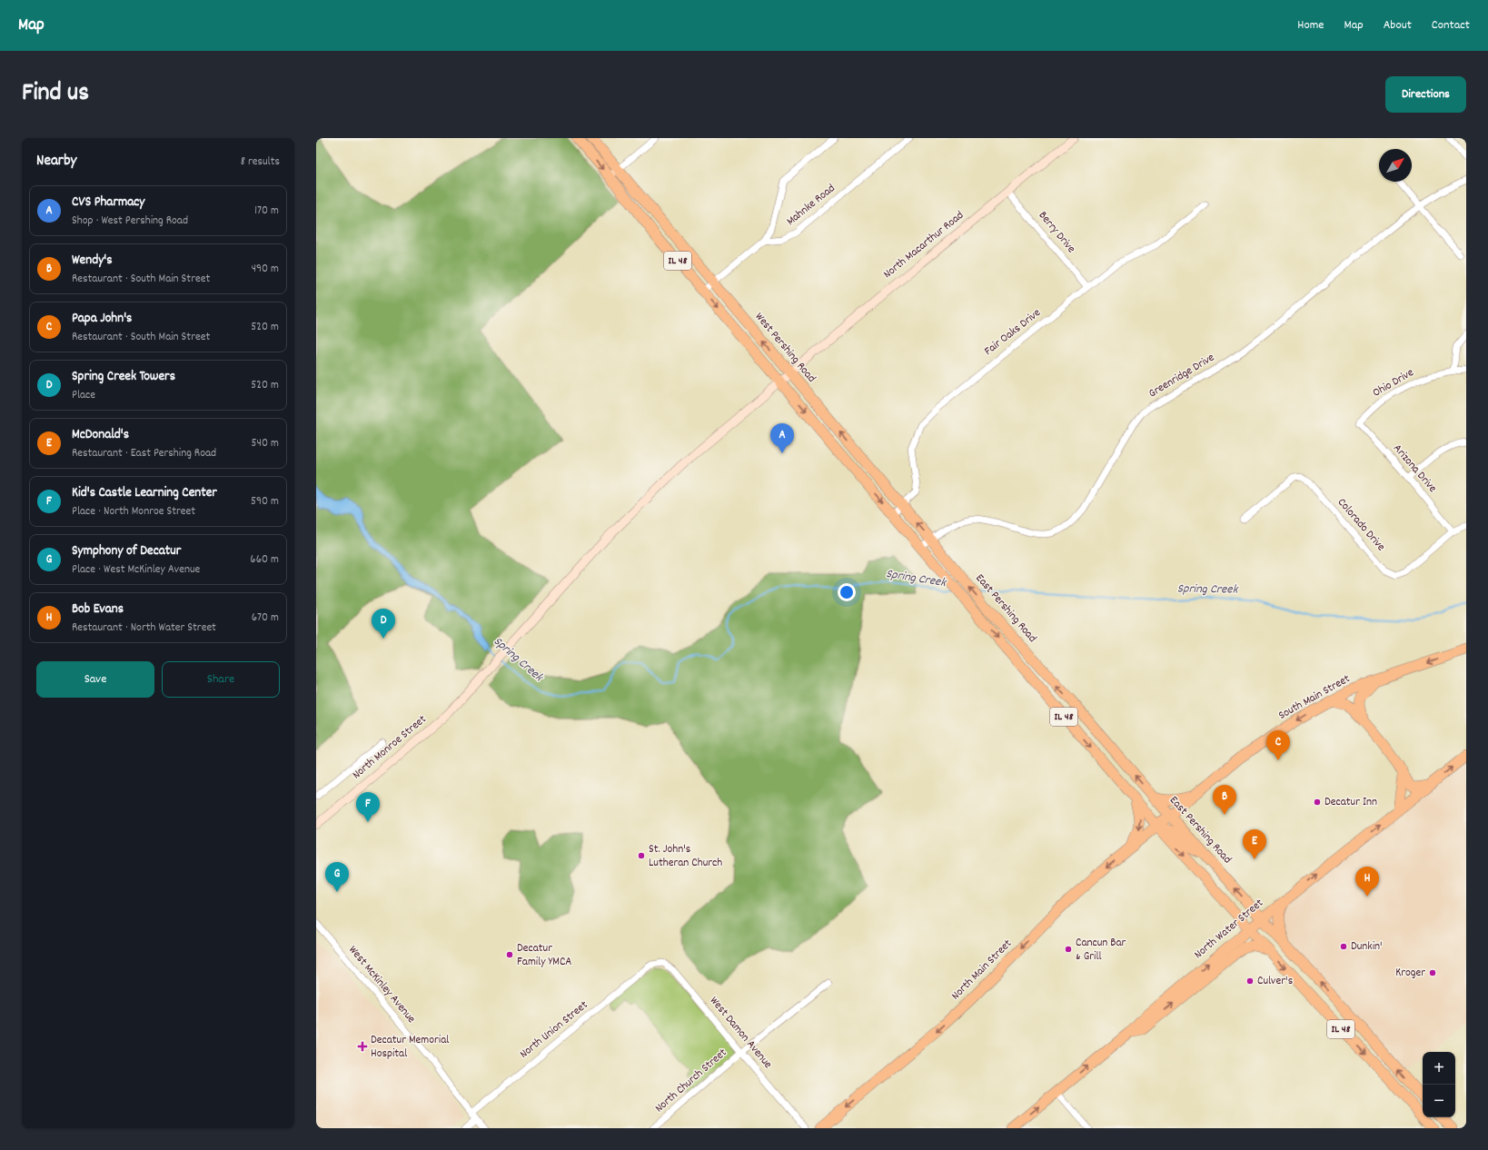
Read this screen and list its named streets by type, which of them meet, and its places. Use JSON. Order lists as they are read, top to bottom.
{
  "streets": {
    "main road": [
      "IL 48",
      "West Pershing Road",
      "East Pershing Road",
      "South Main Street",
      "North Water Street",
      "North Main Street"
    ],
    "street": [
      "Mahnke Road",
      "Berry Drive",
      "North Macarthur Road",
      "Fair Oaks Drive",
      "Greenridge Drive",
      "Ohio Drive",
      "Arizona Drive",
      "Colorado Drive",
      "North Monroe Street",
      "West McKinley Avenue",
      "North Union Street",
      "West Damon Avenue",
      "North Church Street"
    ]
  },
  "crossings": [
    ["Berry Drive", "North Macarthur Road"],
    ["Berry Drive", "Fair Oaks Drive"],
    ["North Macarthur Road", "IL 48"],
    ["North Macarthur Road", "West Pershing Road"],
    ["North Macarthur Road", "North Monroe Street"],
    ["IL 48", "Fair Oaks Drive"],
    ["IL 48", "Greenridge Drive"],
    ["IL 48", "South Main Street"],
    ["IL 48", "North Water Street"],
    ["IL 48", "North Main Street"],
    ["Fair Oaks Drive", "West Pershing Road"],
    ["West Pershing Road", "Greenridge Drive"],
    ["West Pershing Road", "East Pershing Road"],
    ["Ohio Drive", "Arizona Drive"],
    ["Arizona Drive", "Colorado Drive"],
    ["East Pershing Road", "South Main Street"],
    ["East Pershing Road", "North Water Street"],
    ["South Main Street", "North Main Street"],
    ["West McKinley Avenue", "North Union Street"],
    ["North Union Street", "West Damon Avenue"],
    ["West Damon Avenue", "North Church Street"]
  ],
  "one_way": ["South Main Street", "North Main Street"],
  "water": ["Spring Creek"],
  "places": {
    "other": [
      "Decatur Inn",
      "St. John's Lutheran Church",
      "Dunkin'",
      "Cancun Bar & Grill",
      "Decatur Family YMCA",
      "Kroger",
      "Culver's"
    ],
    "health": ["Decatur Memorial Hospital"]
  },
  "north": "top right",
  "page": {
    "header": "Map",
    "nav": [
      "Home",
      "Map",
      "About",
      "Contact"
    ],
    "title": "Find us",
    "buttons": [
      "Directions",
      ["Save", "Share"]
    ],
    "heading": ["Nearby", "8 results"],
    "list": [
      {
        "mark": "A",
        "name": "CVS Pharmacy",
        "note": "Shop · West Pershing Road",
        "value": "170 m"
      },
      {
        "mark": "B",
        "name": "Wendy's",
        "note": "Restaurant · South Main Street",
        "value": "490 m"
      },
      {
        "mark": "C",
        "name": "Papa John's",
        "note": "Restaurant · South Main Street",
        "value": "520 m"
      },
      {
        "mark": "D",
        "name": "Spring Creek Towers",
        "note": "Place",
        "value": "520 m"
      },
      {
        "mark": "E",
        "name": "McDonald's",
        "note": "Restaurant · East Pershing Road",
        "value": "540 m"
      },
      {
        "mark": "F",
        "name": "Kid's Castle Learning Center",
        "note": "Place · North Monroe Street",
        "value": "590 m"
      },
      {
        "mark": "G",
        "name": "Symphony of Decatur",
        "note": "Place · West McKinley Avenue",
        "value": "660 m"
      },
      {
        "mark": "H",
        "name": "Bob Evans",
        "note": "Restaurant · North Water Street",
        "value": "670 m"
      }
    ],
    "pins": [
      "A",
      "D",
      "C",
      "B",
      "F",
      "E",
      "G",
      "H"
    ],
    "map_buttons": ["+", "−"]
  }
}
